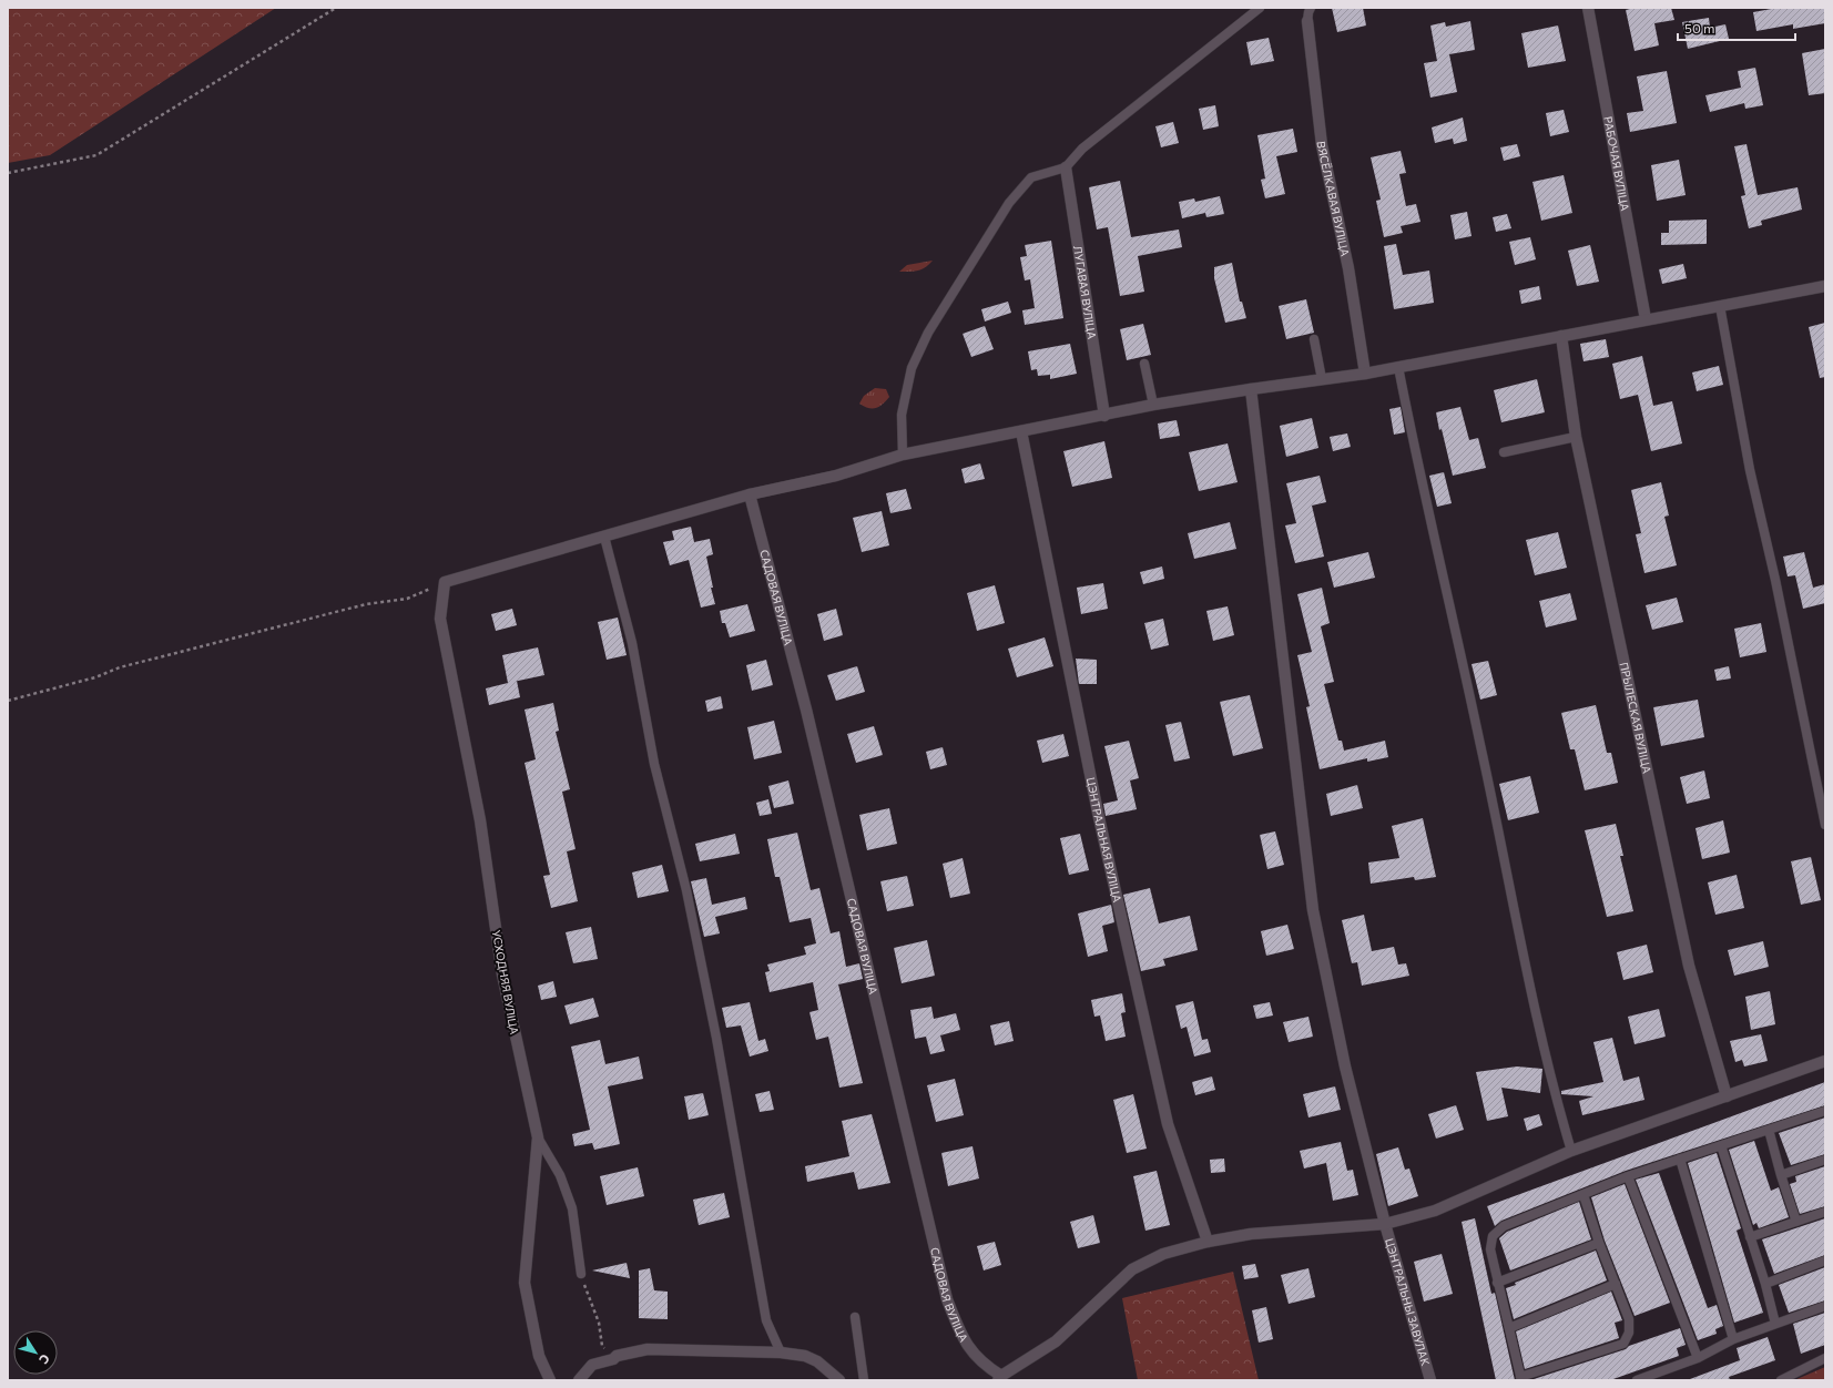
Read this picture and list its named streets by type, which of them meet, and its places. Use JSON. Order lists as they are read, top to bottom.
{
  "streets": {
    "street": [
      "РАБОЧАЯ ВУЛІЦА",
      "ВЯСЁЛКАВАЯ ВУЛІЦА",
      "ЛУГАВАЯ ВУЛІЦА",
      "САДОВАЯ ВУЛІЦА",
      "ПРЫЛЕСКАЯ ВУЛІЦА",
      "ЦЭНТРАЛЬНАЯ ВУЛІЦА",
      "УСХОДНЯЯ ВУЛІЦА",
      "ЦЭНТРАЛЬНЫ ЗАВУЛАК"
    ]
  },
  "scale_bar": "50 m",
  "north": "bottom right"
}
